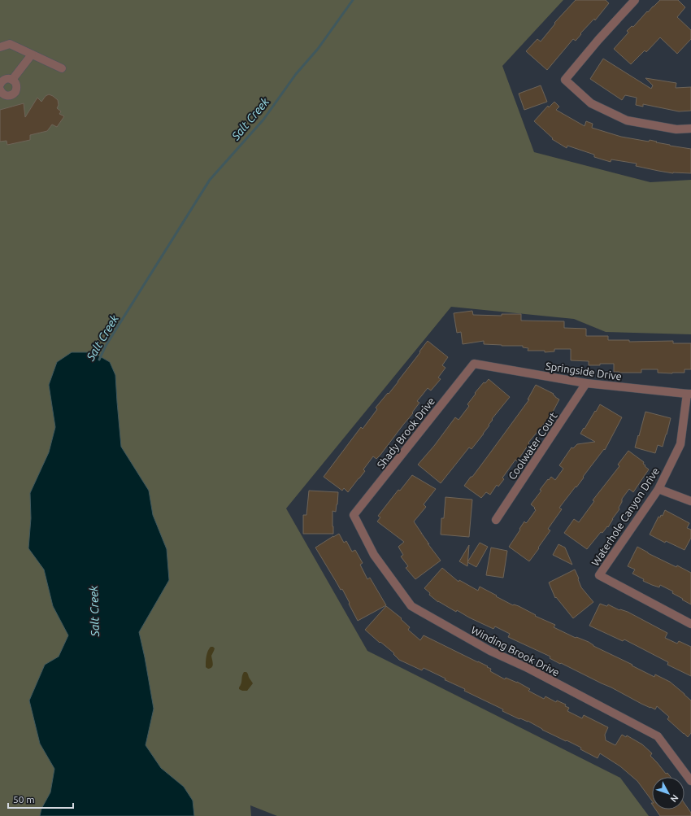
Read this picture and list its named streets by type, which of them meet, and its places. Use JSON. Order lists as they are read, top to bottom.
{
  "streets": {
    "street": [
      "Springside Drive",
      "Shady Brook Drive",
      "Coolwater Court",
      "Waterhole Canyon Drive",
      "Winding Brook Drive"
    ]
  },
  "crossings": [
    ["Springside Drive", "Shady Brook Drive"],
    ["Springside Drive", "Coolwater Court"],
    ["Springside Drive", "Waterhole Canyon Drive"],
    ["Shady Brook Drive", "Winding Brook Drive"]
  ],
  "water": ["Salt Creek"],
  "scale_bar": "50 m",
  "north": "bottom right"
}
